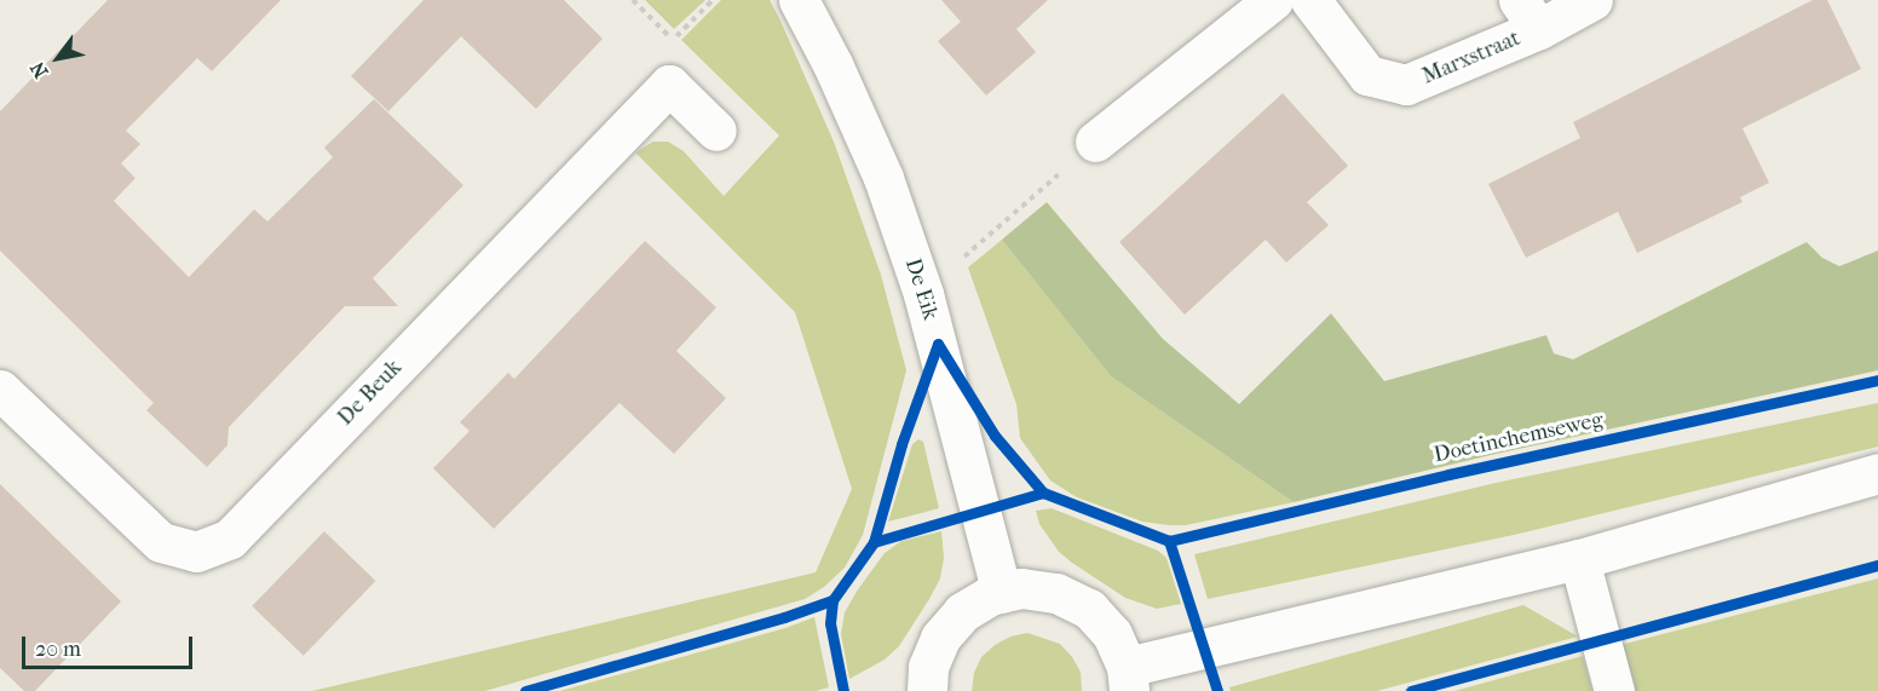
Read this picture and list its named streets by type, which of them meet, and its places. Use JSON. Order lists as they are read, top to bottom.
{
  "streets": {
    "street": ["Marxstraat", "De Eik", "De Beuk"],
    "cycle path": ["Doetinchemseweg"]
  },
  "scale_bar": "20 m",
  "north": "bottom left"
}
